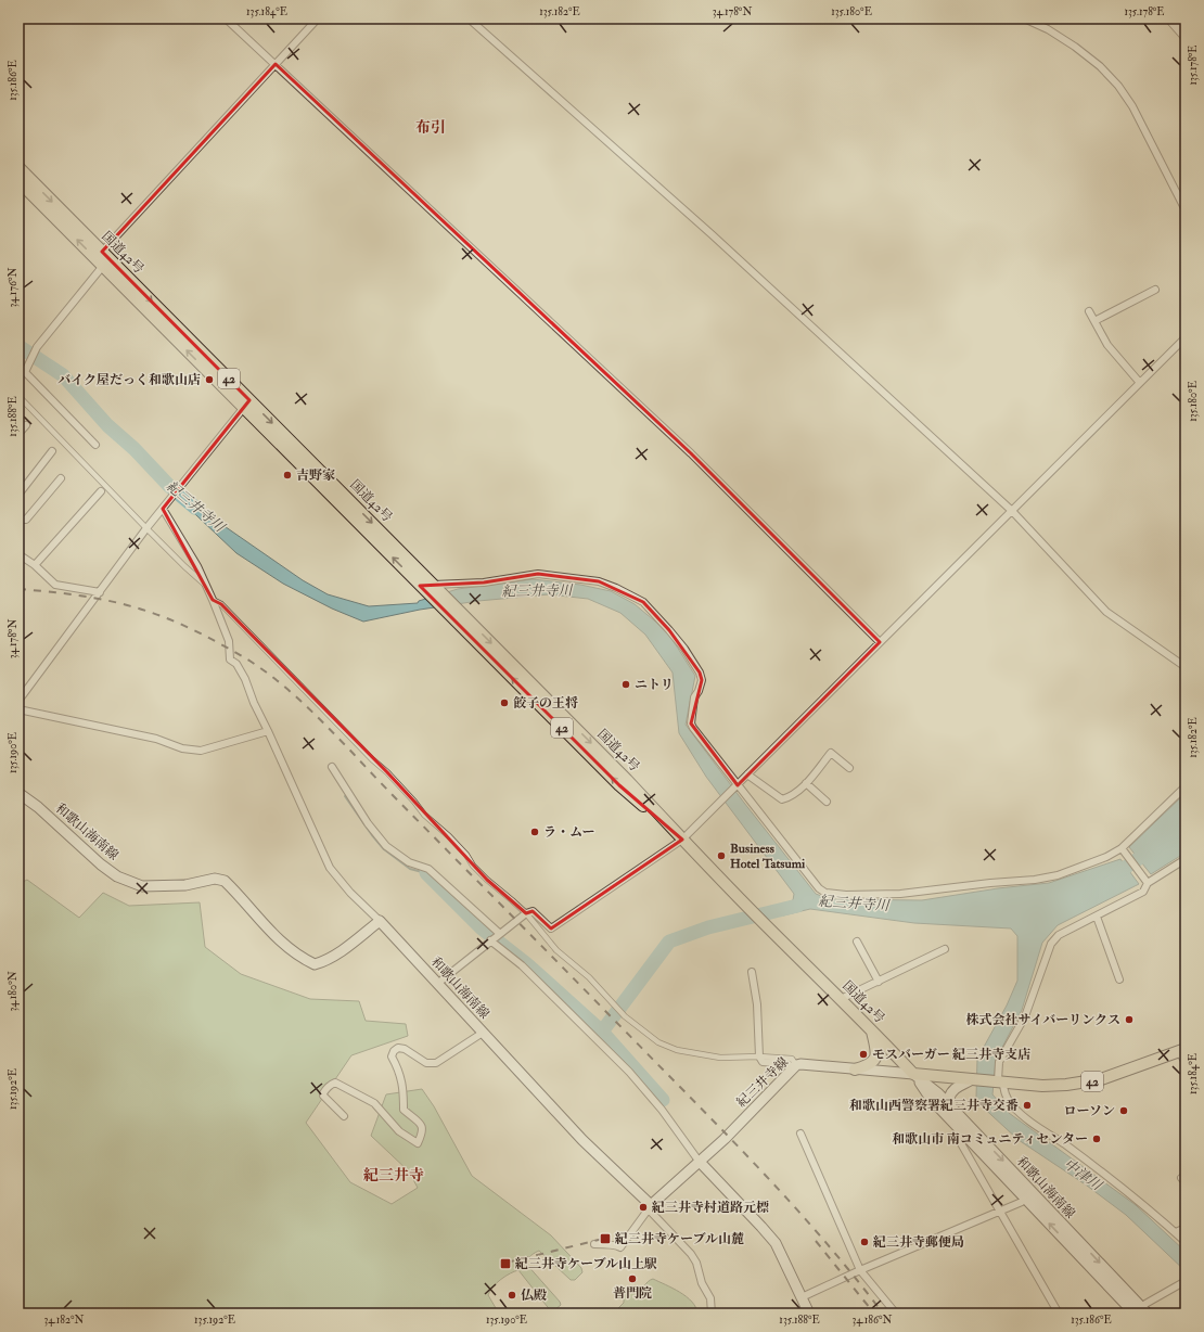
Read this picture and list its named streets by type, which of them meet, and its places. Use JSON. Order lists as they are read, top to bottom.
{
  "streets": {
    "highway": ["国道42号", "42"],
    "main road": ["和歌山海南線", "紀三井寺線"]
  },
  "crossings": [
    ["国道42号", "42"],
    ["国道42号", "和歌山海南線"],
    ["国道42号", "紀三井寺線"],
    ["42", "和歌山海南線"],
    ["42", "紀三井寺線"],
    ["和歌山海南線", "紀三井寺線"]
  ],
  "districts": ["布引", "紀三井寺"],
  "water": ["紀三井寺川", "中津川"],
  "places": {
    "other": [
      "バイク屋だっく和歌山店",
      "吉野家",
      "ニトリ",
      "餃子の王将",
      "ラ・ムー",
      "Business Hotel Tatsumi",
      "株式会社サイバーリンクス",
      "モスバーガー 紀三井寺支店",
      "和歌山西警察署紀三井寺交番",
      "ローソン",
      "和歌山市 南コミュニティセンター",
      "紀三井寺村道路元標",
      "紀三井寺郵便局",
      "普門院",
      "仏殿"
    ],
    "transit": ["紀三井寺ケーブル山麓", "紀三井寺ケーブル山上駅"]
  },
  "coordinates": [
    "135.184°E",
    "135.182°E",
    "34.178°N",
    "135.180°E",
    "135.178°E",
    "135.186°E",
    "34.176°N",
    "135.188°E",
    "135.190°E",
    "34.180°N",
    "135.192°E",
    "34.182°N",
    "34.186°N"
  ]
}
